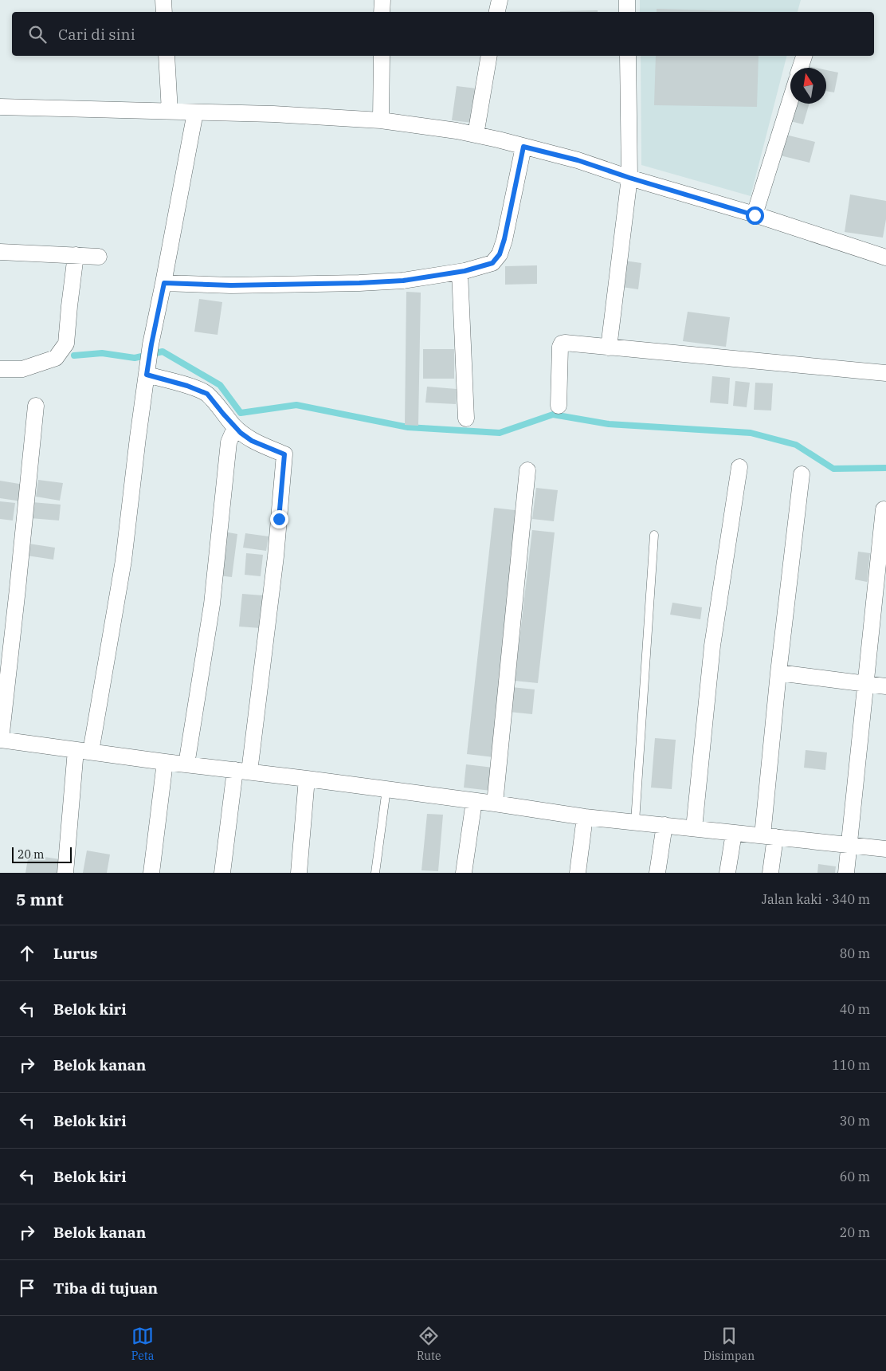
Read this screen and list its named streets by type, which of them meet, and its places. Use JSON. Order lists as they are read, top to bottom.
{
  "scale_bar": "20 m",
  "north": "top",
  "page": {
    "search": "Cari di sini",
    "scale": "20 m",
    "heading": ["5 mnt", "Jalan kaki · 340 m"],
    "list": [
      ["Lurus", "80 m"],
      ["Belok kiri", "40 m"],
      ["Belok kanan", "110 m"],
      ["Belok kiri", "30 m"],
      ["Belok kiri", "60 m"],
      ["Belok kanan", "20 m"],
      "Tiba di tujuan"
    ],
    "nav": ["Peta", "Rute", "Disimpan"]
  }
}
